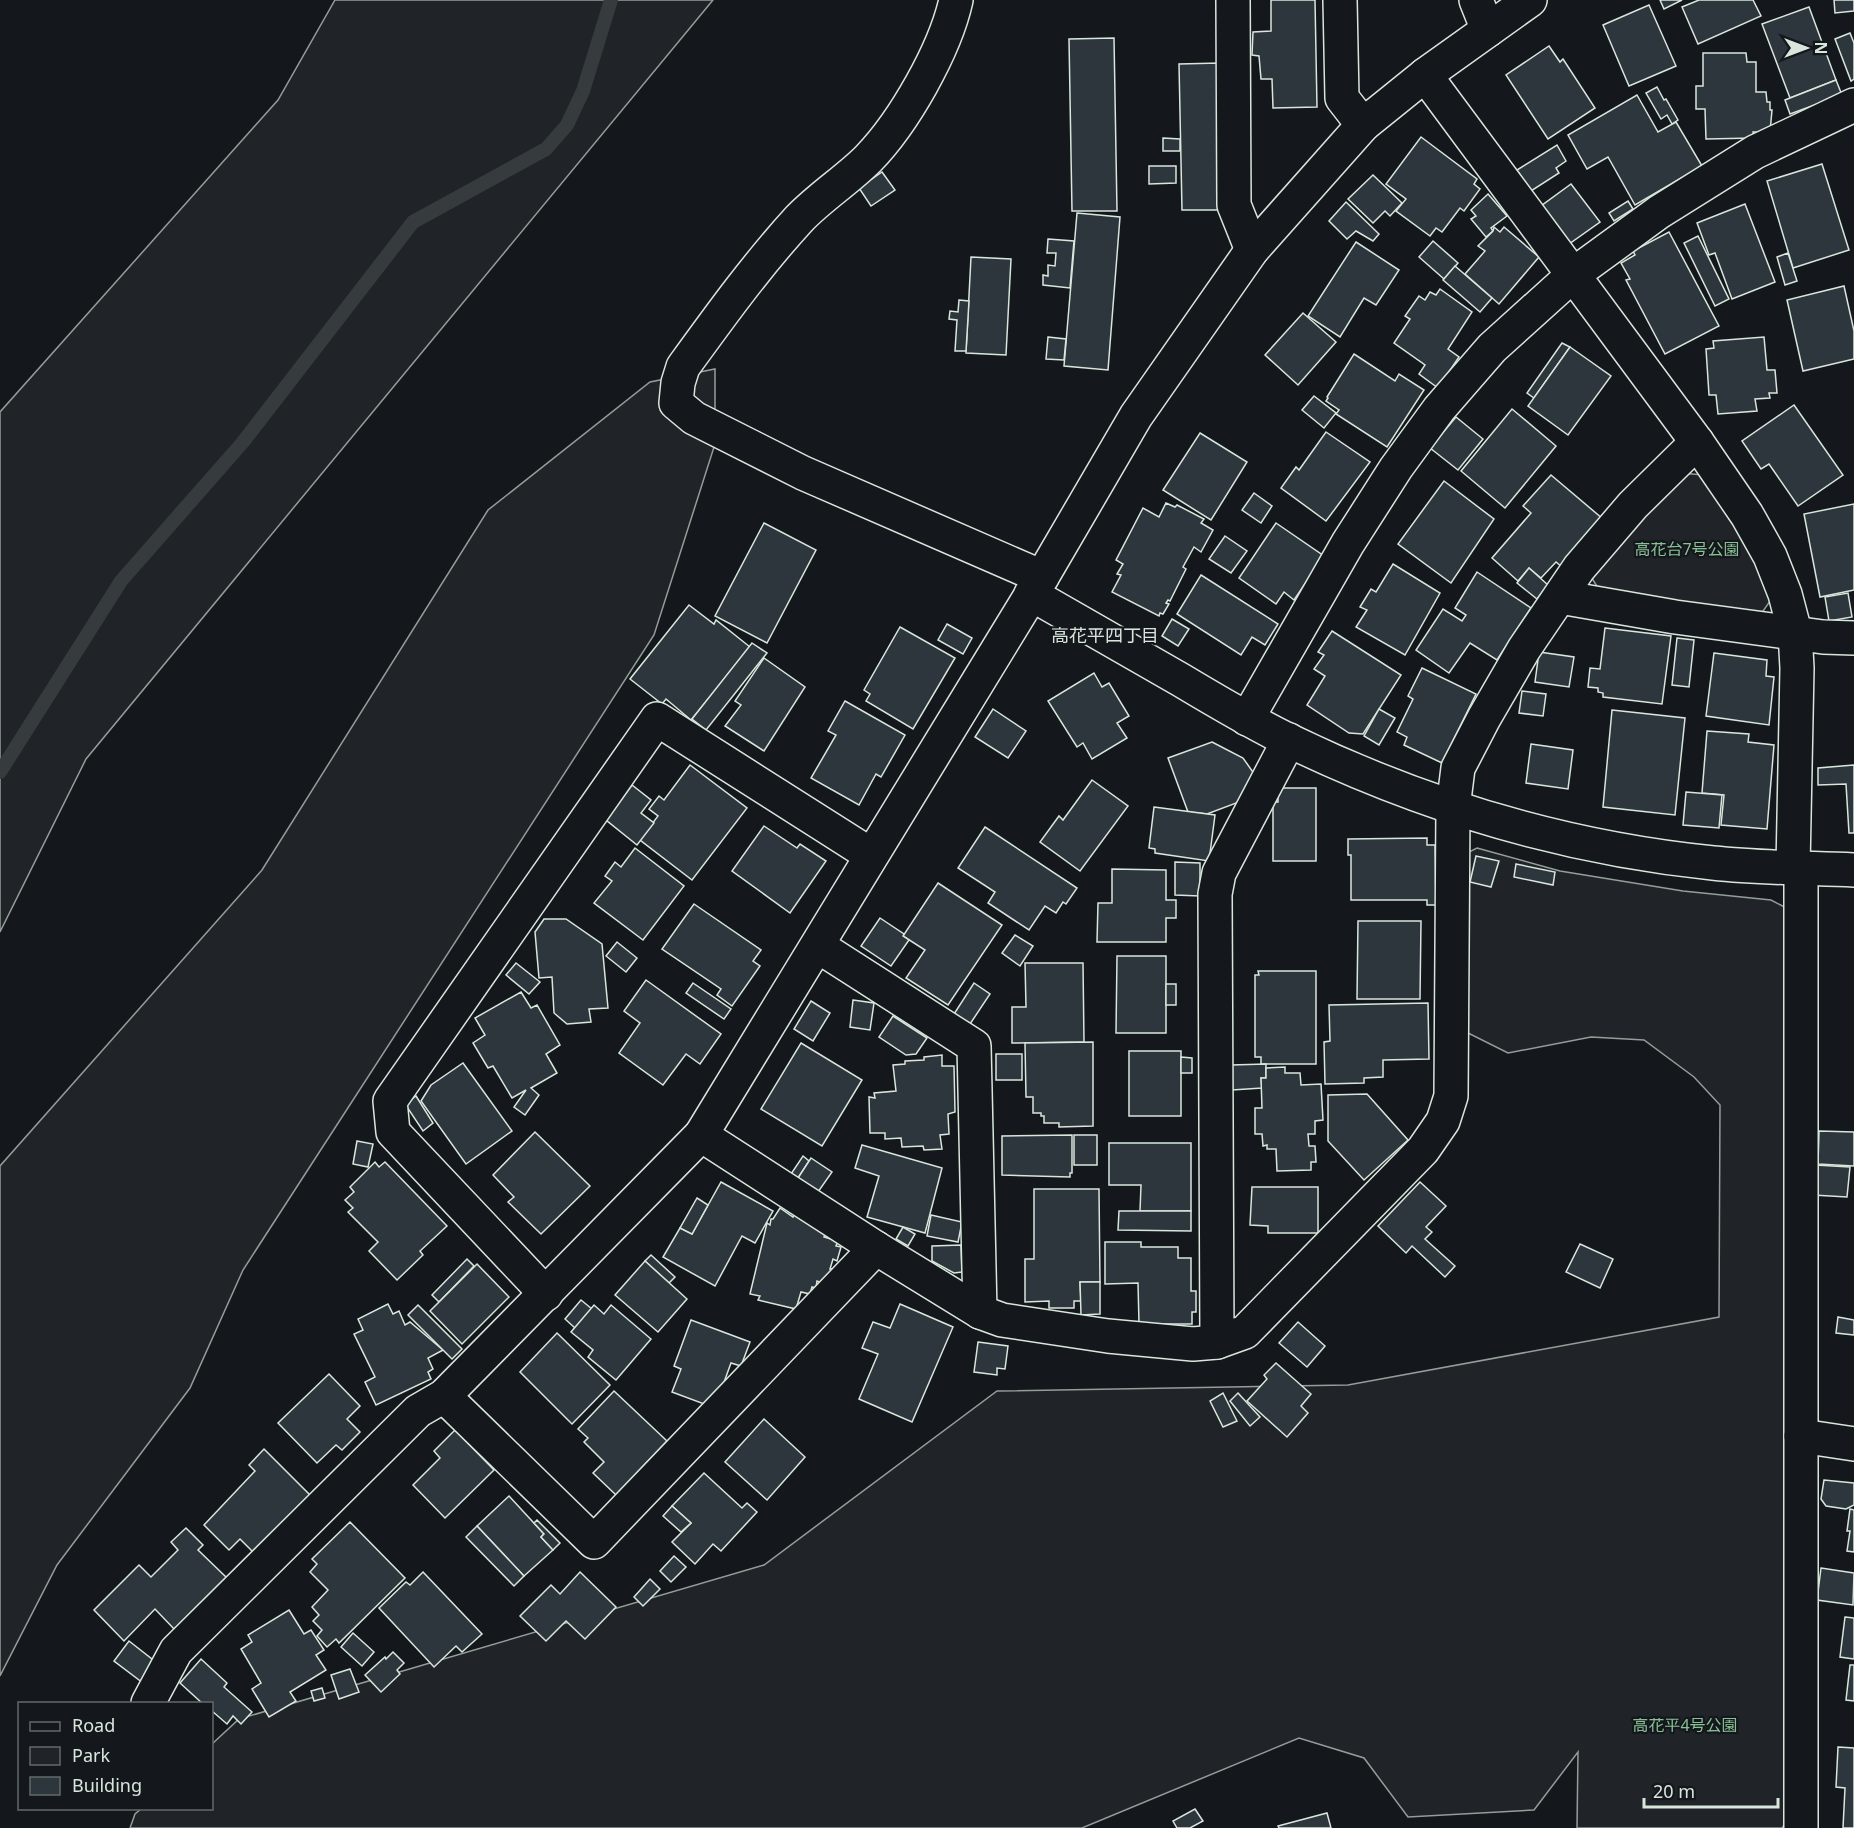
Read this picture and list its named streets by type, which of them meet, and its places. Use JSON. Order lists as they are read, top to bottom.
{
  "districts": ["高花平四丁目"],
  "parks": ["高花台7号公園", "高花平4号公園"],
  "legend": ["Road", "Park", "Building"],
  "scale_bar": "20 m",
  "north": "right"
}
